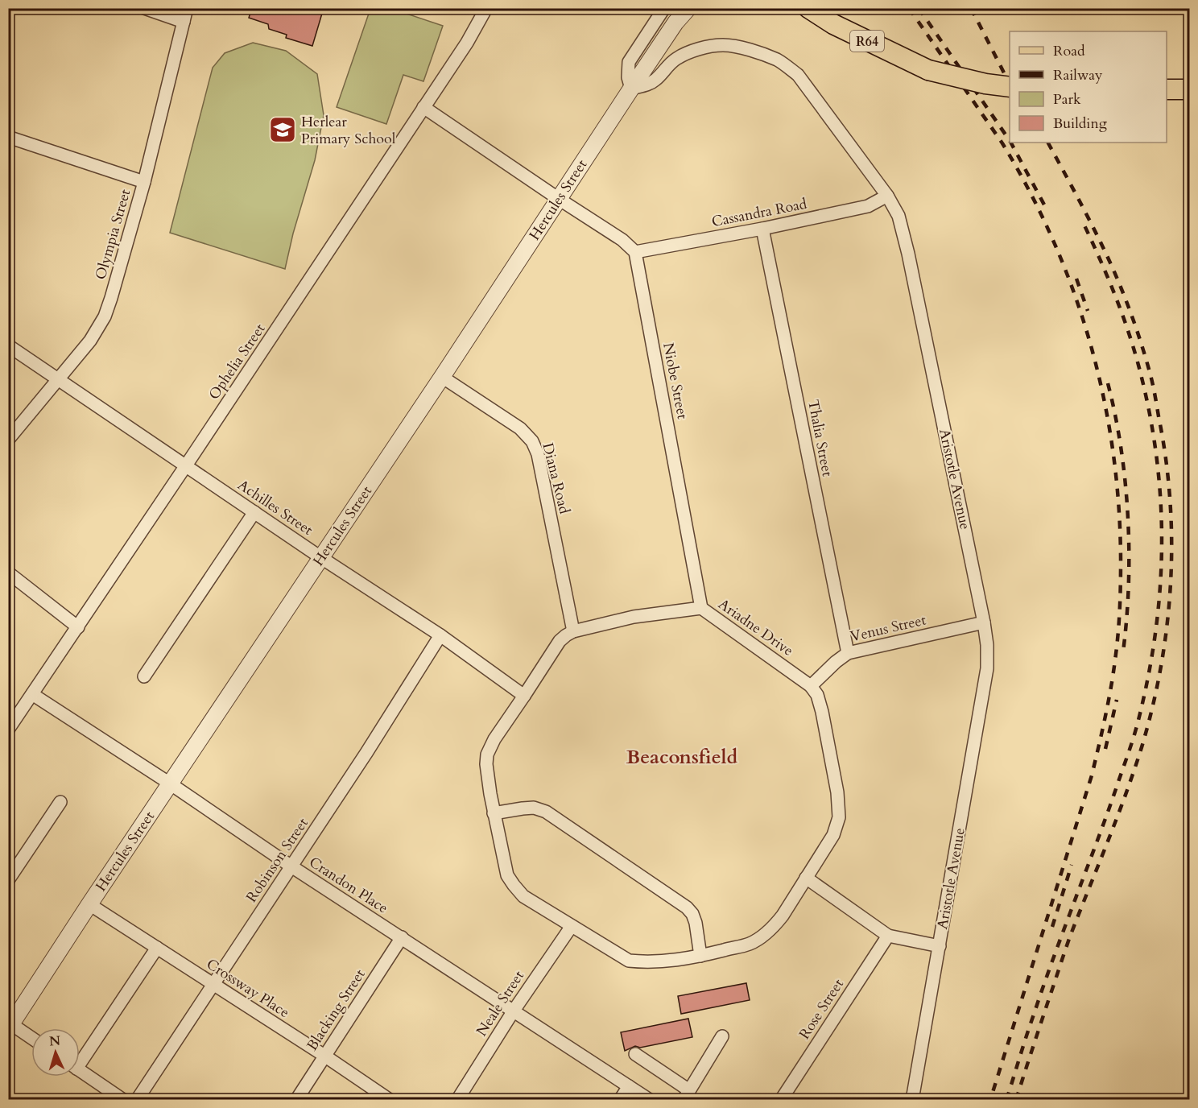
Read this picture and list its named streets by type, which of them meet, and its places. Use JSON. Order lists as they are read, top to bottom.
{
  "streets": {
    "main road": ["R64"],
    "street": [
      "Hercules Street",
      "Cassandra Road",
      "Olympia Street",
      "Ophelia Street",
      "Niobe Street",
      "Thalia Street",
      "Diana Road",
      "Aristotle Avenue",
      "Achilles Street",
      "Ariadne Drive",
      "Venus Street",
      "Robinson Street",
      "Crandon Place",
      "Crossway Place",
      "Neale Street",
      "Rose Street",
      "Blacking Street"
    ]
  },
  "crossings": [
    ["Hercules Street", "Diana Road"],
    ["Hercules Street", "Aristotle Avenue"],
    ["Hercules Street", "Achilles Street"],
    ["Hercules Street", "Crandon Place"],
    ["Hercules Street", "Crossway Place"],
    ["Cassandra Road", "Niobe Street"],
    ["Cassandra Road", "Thalia Street"],
    ["Cassandra Road", "Aristotle Avenue"],
    ["Olympia Street", "Achilles Street"],
    ["Ophelia Street", "Achilles Street"],
    ["Ophelia Street", "Crandon Place"],
    ["Niobe Street", "Ariadne Drive"],
    ["Thalia Street", "Venus Street"],
    ["Diana Road", "Ariadne Drive"],
    ["Aristotle Avenue", "Venus Street"],
    ["Achilles Street", "Ariadne Drive"],
    ["Achilles Street", "Robinson Street"],
    ["Ariadne Drive", "Venus Street"],
    ["Ariadne Drive", "Neale Street"],
    ["Robinson Street", "Crandon Place"],
    ["Robinson Street", "Crossway Place"],
    ["Crandon Place", "Neale Street"],
    ["Crandon Place", "Blacking Street"],
    ["Crossway Place", "Blacking Street"]
  ],
  "districts": ["Beaconsfield"],
  "places": {
    "school or university": ["Herlear Primary School"]
  },
  "legend": [
    "Road",
    "Railway",
    "Park",
    "Building"
  ],
  "north": "top"
}
